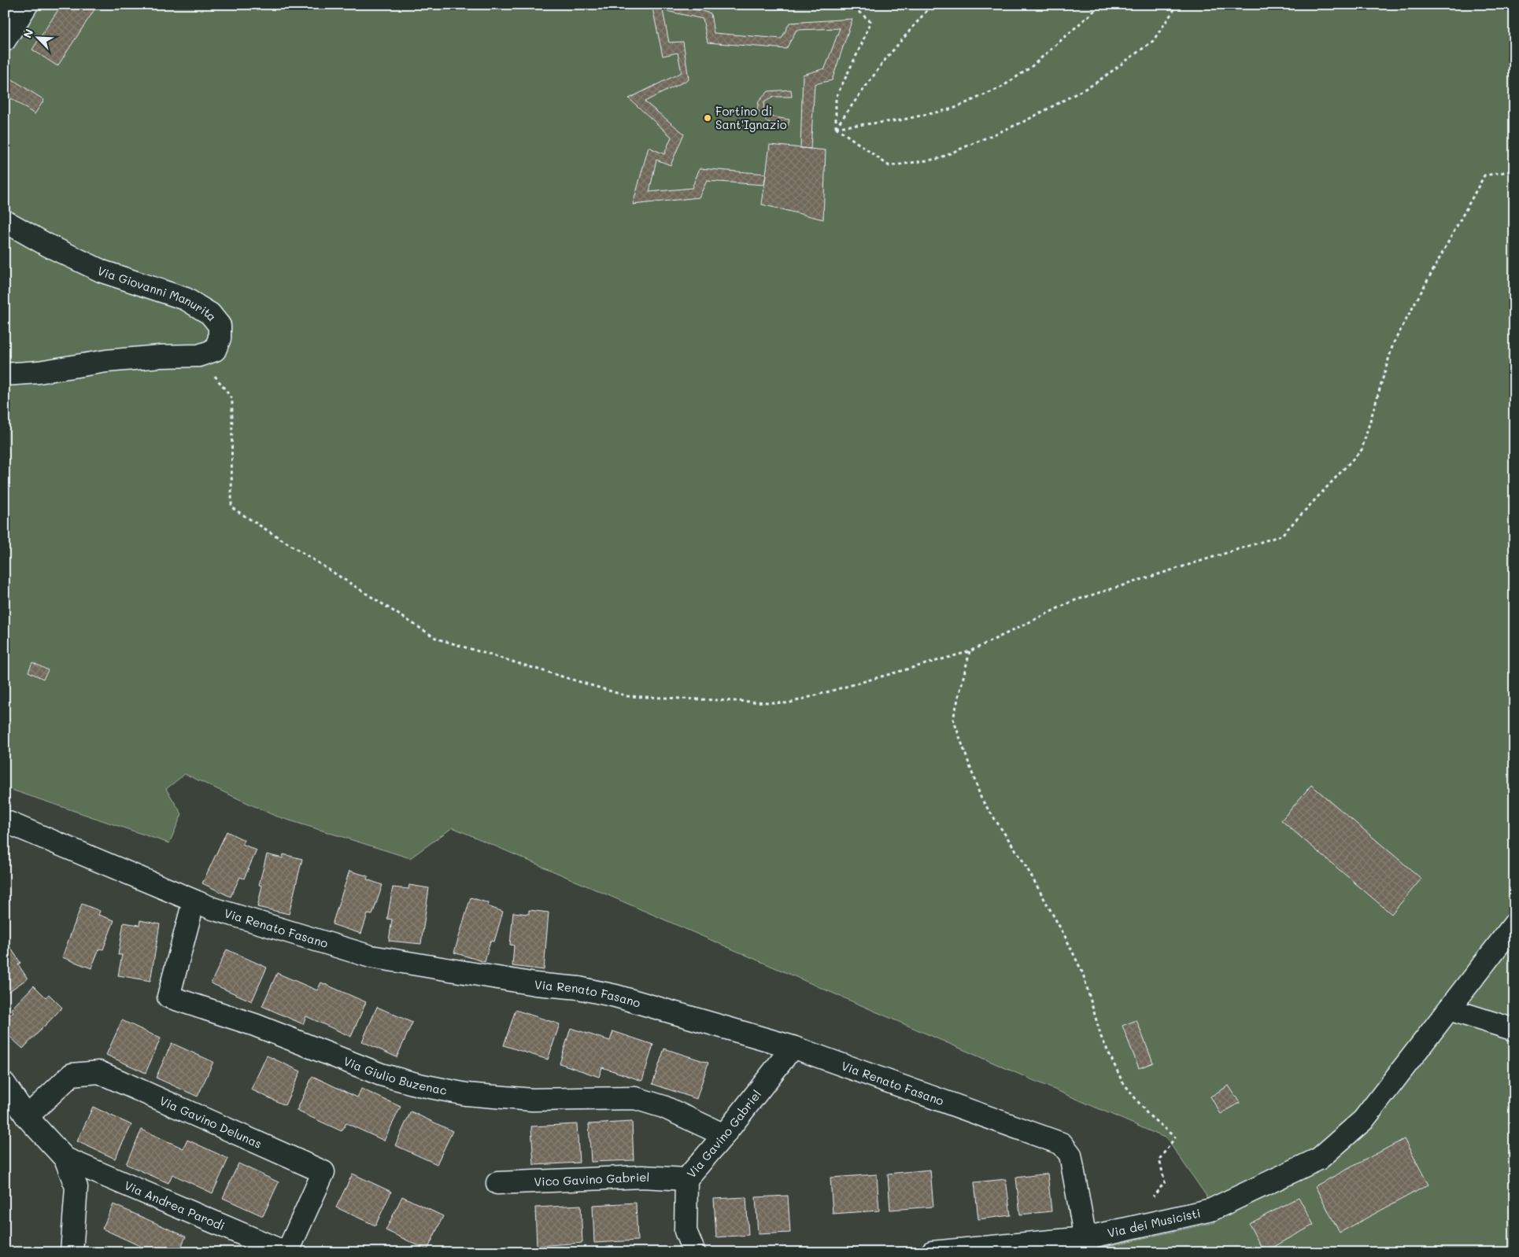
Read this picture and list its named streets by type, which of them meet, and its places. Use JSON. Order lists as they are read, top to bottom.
{
  "streets": {
    "street": [
      "Via Giovanni Manurita",
      "Via Renato Fasano",
      "Via Giulio Buzenac",
      "Via Gavino Delunas",
      "Via Gavino Gabriel",
      "Vico Gavino Gabriel",
      "Via Andrea Parodi",
      "Via dei Musicisti"
    ]
  },
  "crossings": [
    ["Via Renato Fasano", "Via Giulio Buzenac"],
    ["Via Renato Fasano", "Via Gavino Gabriel"],
    ["Via Renato Fasano", "Via dei Musicisti"],
    ["Via Giulio Buzenac", "Via Gavino Gabriel"],
    ["Via Gavino Delunas", "Via Andrea Parodi"],
    ["Via Gavino Gabriel", "Vico Gavino Gabriel"]
  ],
  "places": ["Fortino di Sant'Ignazio"],
  "north": "top left"
}
